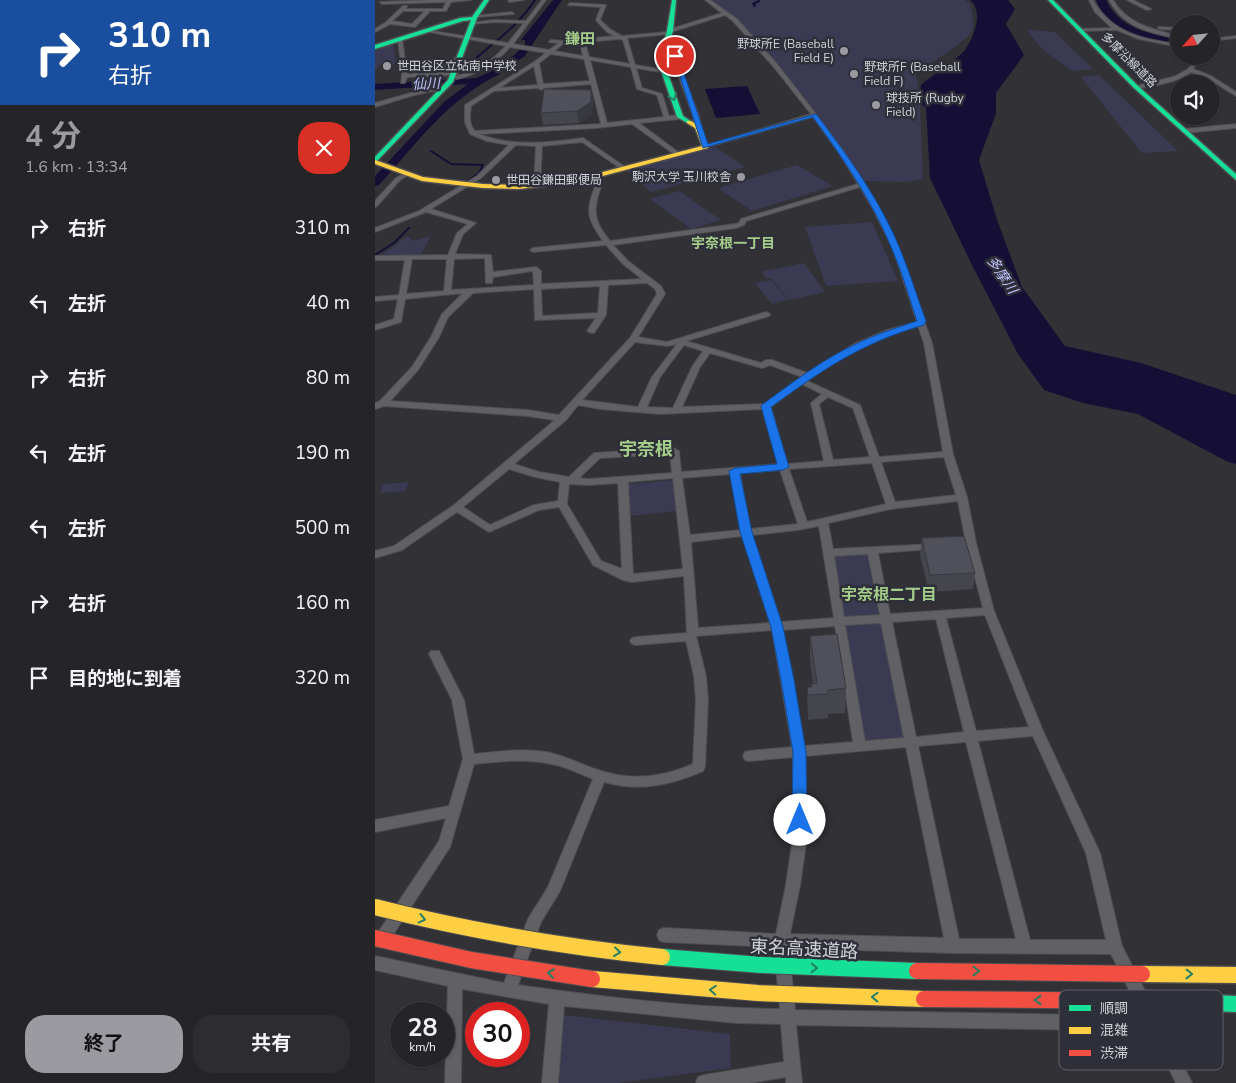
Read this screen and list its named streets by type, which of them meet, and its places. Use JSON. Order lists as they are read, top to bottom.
{
  "streets": {
    "main road": ["多摩沿線道路", "東名高速道路"]
  },
  "districts": [
    "鎌田",
    "宇奈根一丁目",
    "宇奈根",
    "宇奈根二丁目"
  ],
  "water": ["仙川", "多摩川"],
  "places": [
    "野球所E (Baseball Field E)",
    "世田谷区立砧南中学校",
    "野球所F (Baseball Field F)",
    "球技所 (Rugby Field)",
    "駒沢大学 玉川校舎",
    "世田谷鎌田郵便局"
  ],
  "legend": ["順調", "混雑", "渋滞"],
  "north": "bottom left",
  "page": {
    "turn": ["310 m", "右折"],
    "heading": ["4 分", "1.6 km · 13:34"],
    "list": [
      {
        "name": "右折",
        "value": "310 m"
      },
      {
        "name": "左折",
        "value": "40 m"
      },
      {
        "name": "右折",
        "value": "80 m"
      },
      {
        "name": "左折",
        "value": "190 m"
      },
      {
        "name": "左折",
        "value": "500 m"
      },
      {
        "name": "右折",
        "value": "160 m"
      },
      {
        "name": "目的地に到着",
        "value": "320 m"
      }
    ],
    "speed": "28 km/h",
    "limit": "30",
    "buttons": ["終了", "共有"]
  }
}
